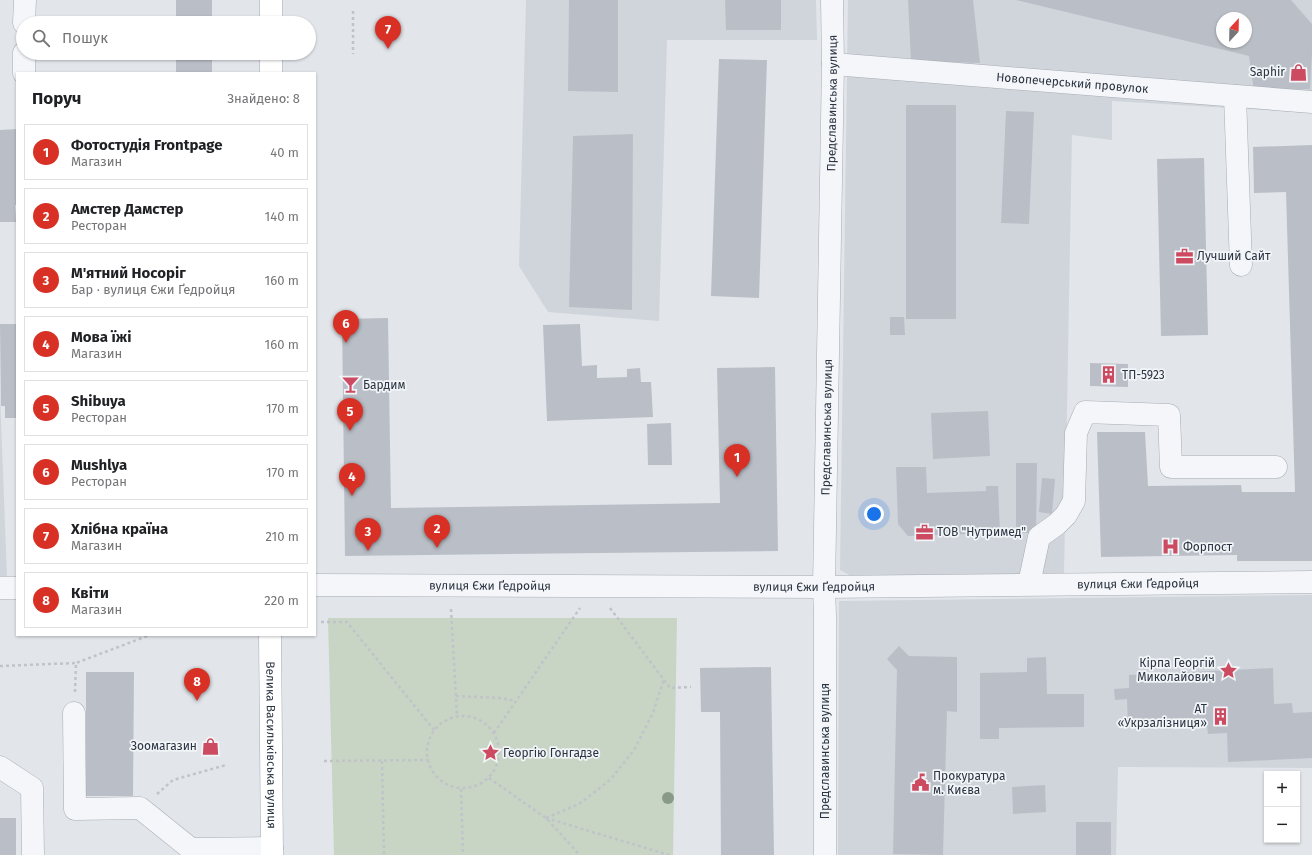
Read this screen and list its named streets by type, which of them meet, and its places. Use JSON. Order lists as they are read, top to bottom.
{
  "streets": {
    "main road": ["Велика Васильківська вулиця"],
    "street": ["Новопечерський провулок", "Предславинська вулиця", "вулиця Єжи Ґедройця"]
  },
  "crossings": [
    ["Новопечерський провулок", "Предславинська вулиця"],
    ["Предславинська вулиця", "вулиця Єжи Ґедройця"]
  ],
  "places": {
    "shop": ["Saphir", "Зоомагазин"],
    "office": ["Лучший Сайт", "ТОВ \"Нутримед\""],
    "building": ["ТП-5923", "АТ «Укрзалізниця»"],
    "bar": ["Бардим"],
    "hospital": ["Форпост"],
    "place": ["Кірпа Георгій Миколайович", "Георгію Гонгадзе"],
    "public building": ["Прокуратура м. Києва"]
  },
  "north": "top",
  "page": {
    "pins": [
      "7",
      "6",
      "5",
      "1",
      "4",
      "2",
      "3",
      "8"
    ],
    "search": "Пошук",
    "heading": ["Поруч", "Знайдено: 8"],
    "list": [
      {
        "mark": "1",
        "name": "Фотостудія Frontpage",
        "note": "Магазин",
        "value": "40 m"
      },
      {
        "mark": "2",
        "name": "Амстер Дамстер",
        "note": "Ресторан",
        "value": "140 m"
      },
      {
        "mark": "3",
        "name": "М'ятний Носоріг",
        "note": "Бар · вулиця Єжи Ґедройця",
        "value": "160 m"
      },
      {
        "mark": "4",
        "name": "Мова їжі",
        "note": "Магазин",
        "value": "160 m"
      },
      {
        "mark": "5",
        "name": "Shibuya",
        "note": "Ресторан",
        "value": "170 m"
      },
      {
        "mark": "6",
        "name": "Mushlya",
        "note": "Ресторан",
        "value": "170 m"
      },
      {
        "mark": "7",
        "name": "Хлібна країна",
        "note": "Магазин",
        "value": "210 m"
      },
      {
        "mark": "8",
        "name": "Квіти",
        "note": "Магазин",
        "value": "220 m"
      }
    ],
    "map_buttons": ["+", "−"]
  }
}
